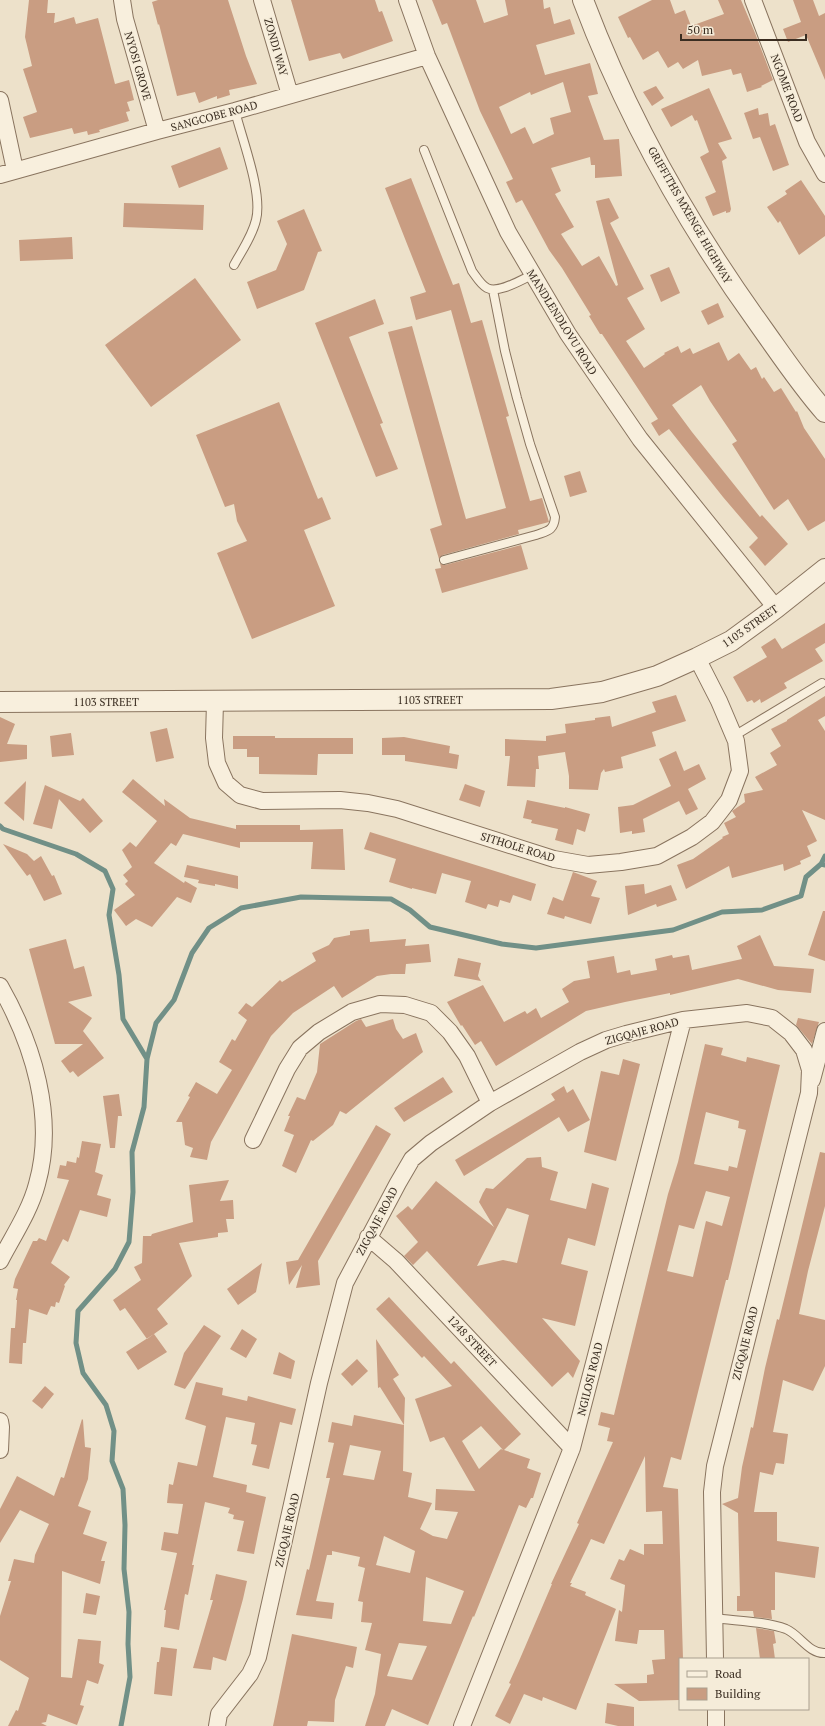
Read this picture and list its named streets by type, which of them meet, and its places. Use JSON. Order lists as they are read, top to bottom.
{
  "streets": {
    "street": [
      "ZONDI WAY",
      "NYOSI GROVE",
      "NGOME ROAD",
      "SANGCOBE ROAD",
      "GRIFFITHS MXENGE HIGHWAY",
      "MANDLENDLOVU ROAD",
      "1103 STREET",
      "SITHOLE ROAD",
      "ZIGQAJE ROAD",
      "1248 STREET",
      "NGILOSI ROAD"
    ]
  },
  "crossings": [
    ["ZONDI WAY", "SANGCOBE ROAD"],
    ["NYOSI GROVE", "SANGCOBE ROAD"],
    ["SANGCOBE ROAD", "MANDLENDLOVU ROAD"],
    ["MANDLENDLOVU ROAD", "1103 STREET"],
    ["1103 STREET", "SITHOLE ROAD"],
    ["ZIGQAJE ROAD", "1248 STREET"],
    ["ZIGQAJE ROAD", "NGILOSI ROAD"],
    ["1248 STREET", "NGILOSI ROAD"]
  ],
  "legend": ["Road", "Building"],
  "scale_bar": "50 m"
}
